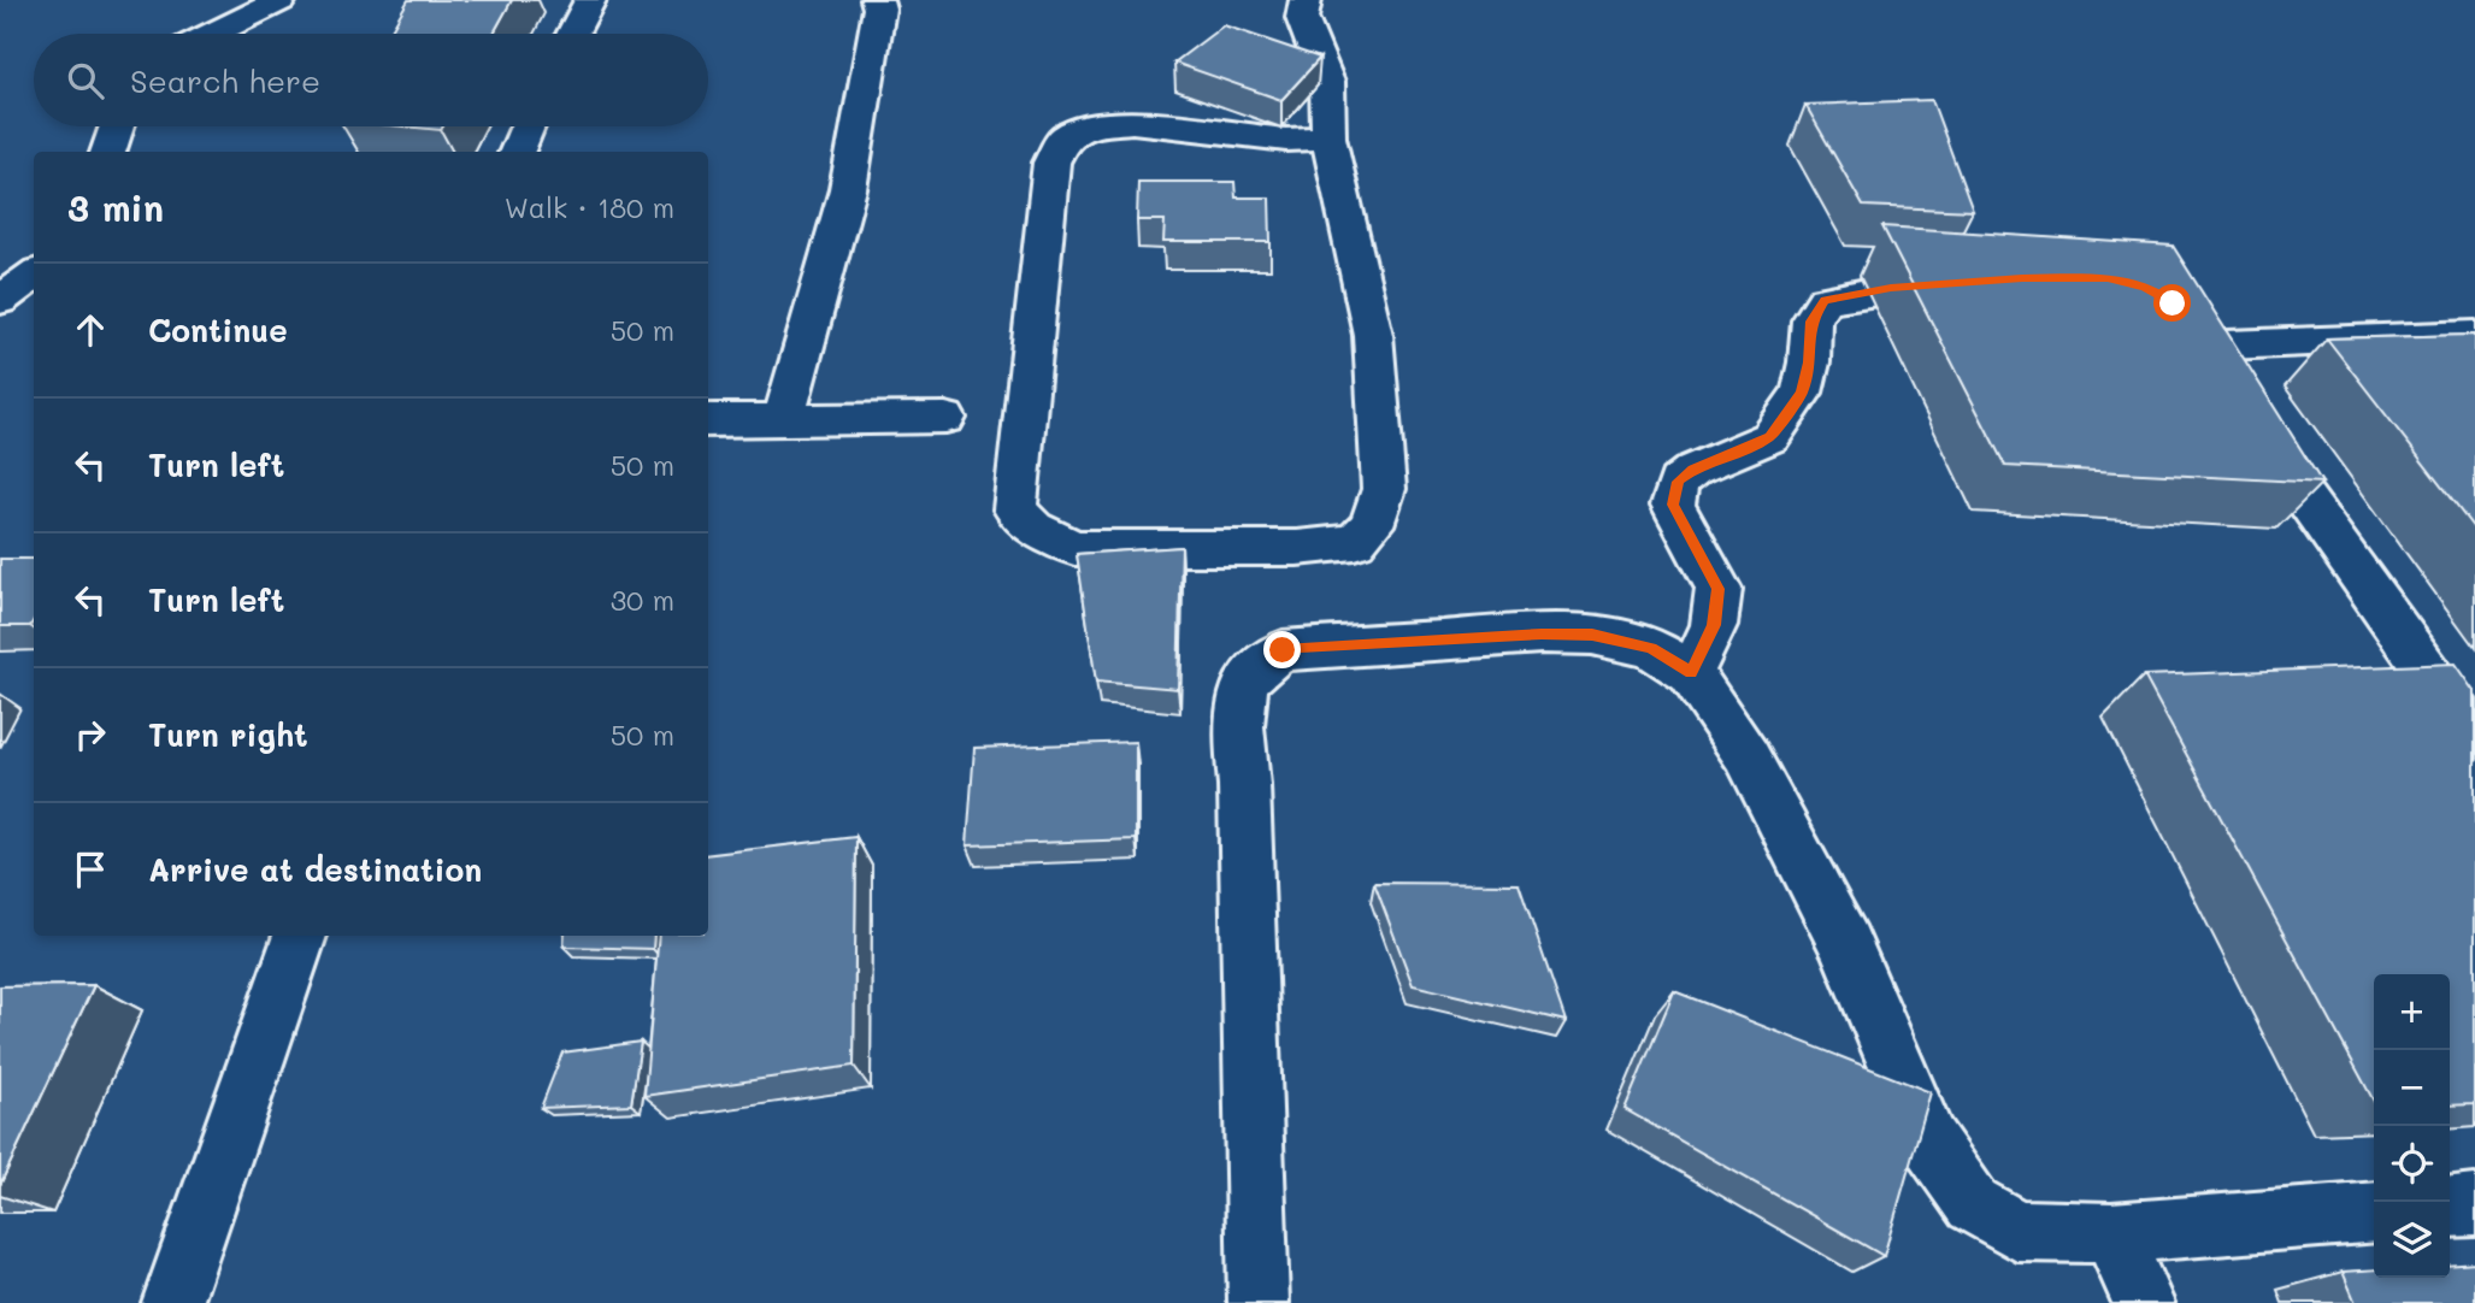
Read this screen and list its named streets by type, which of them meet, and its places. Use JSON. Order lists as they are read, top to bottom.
{
  "page": {
    "search": "Search here",
    "heading": ["3 min", "Walk · 180 m"],
    "list": [
      ["Continue", "50 m"],
      ["Turn left", "50 m"],
      ["Turn left", "30 m"],
      ["Turn right", "50 m"],
      "Arrive at destination"
    ],
    "map_buttons": ["+", "−"]
  }
}
